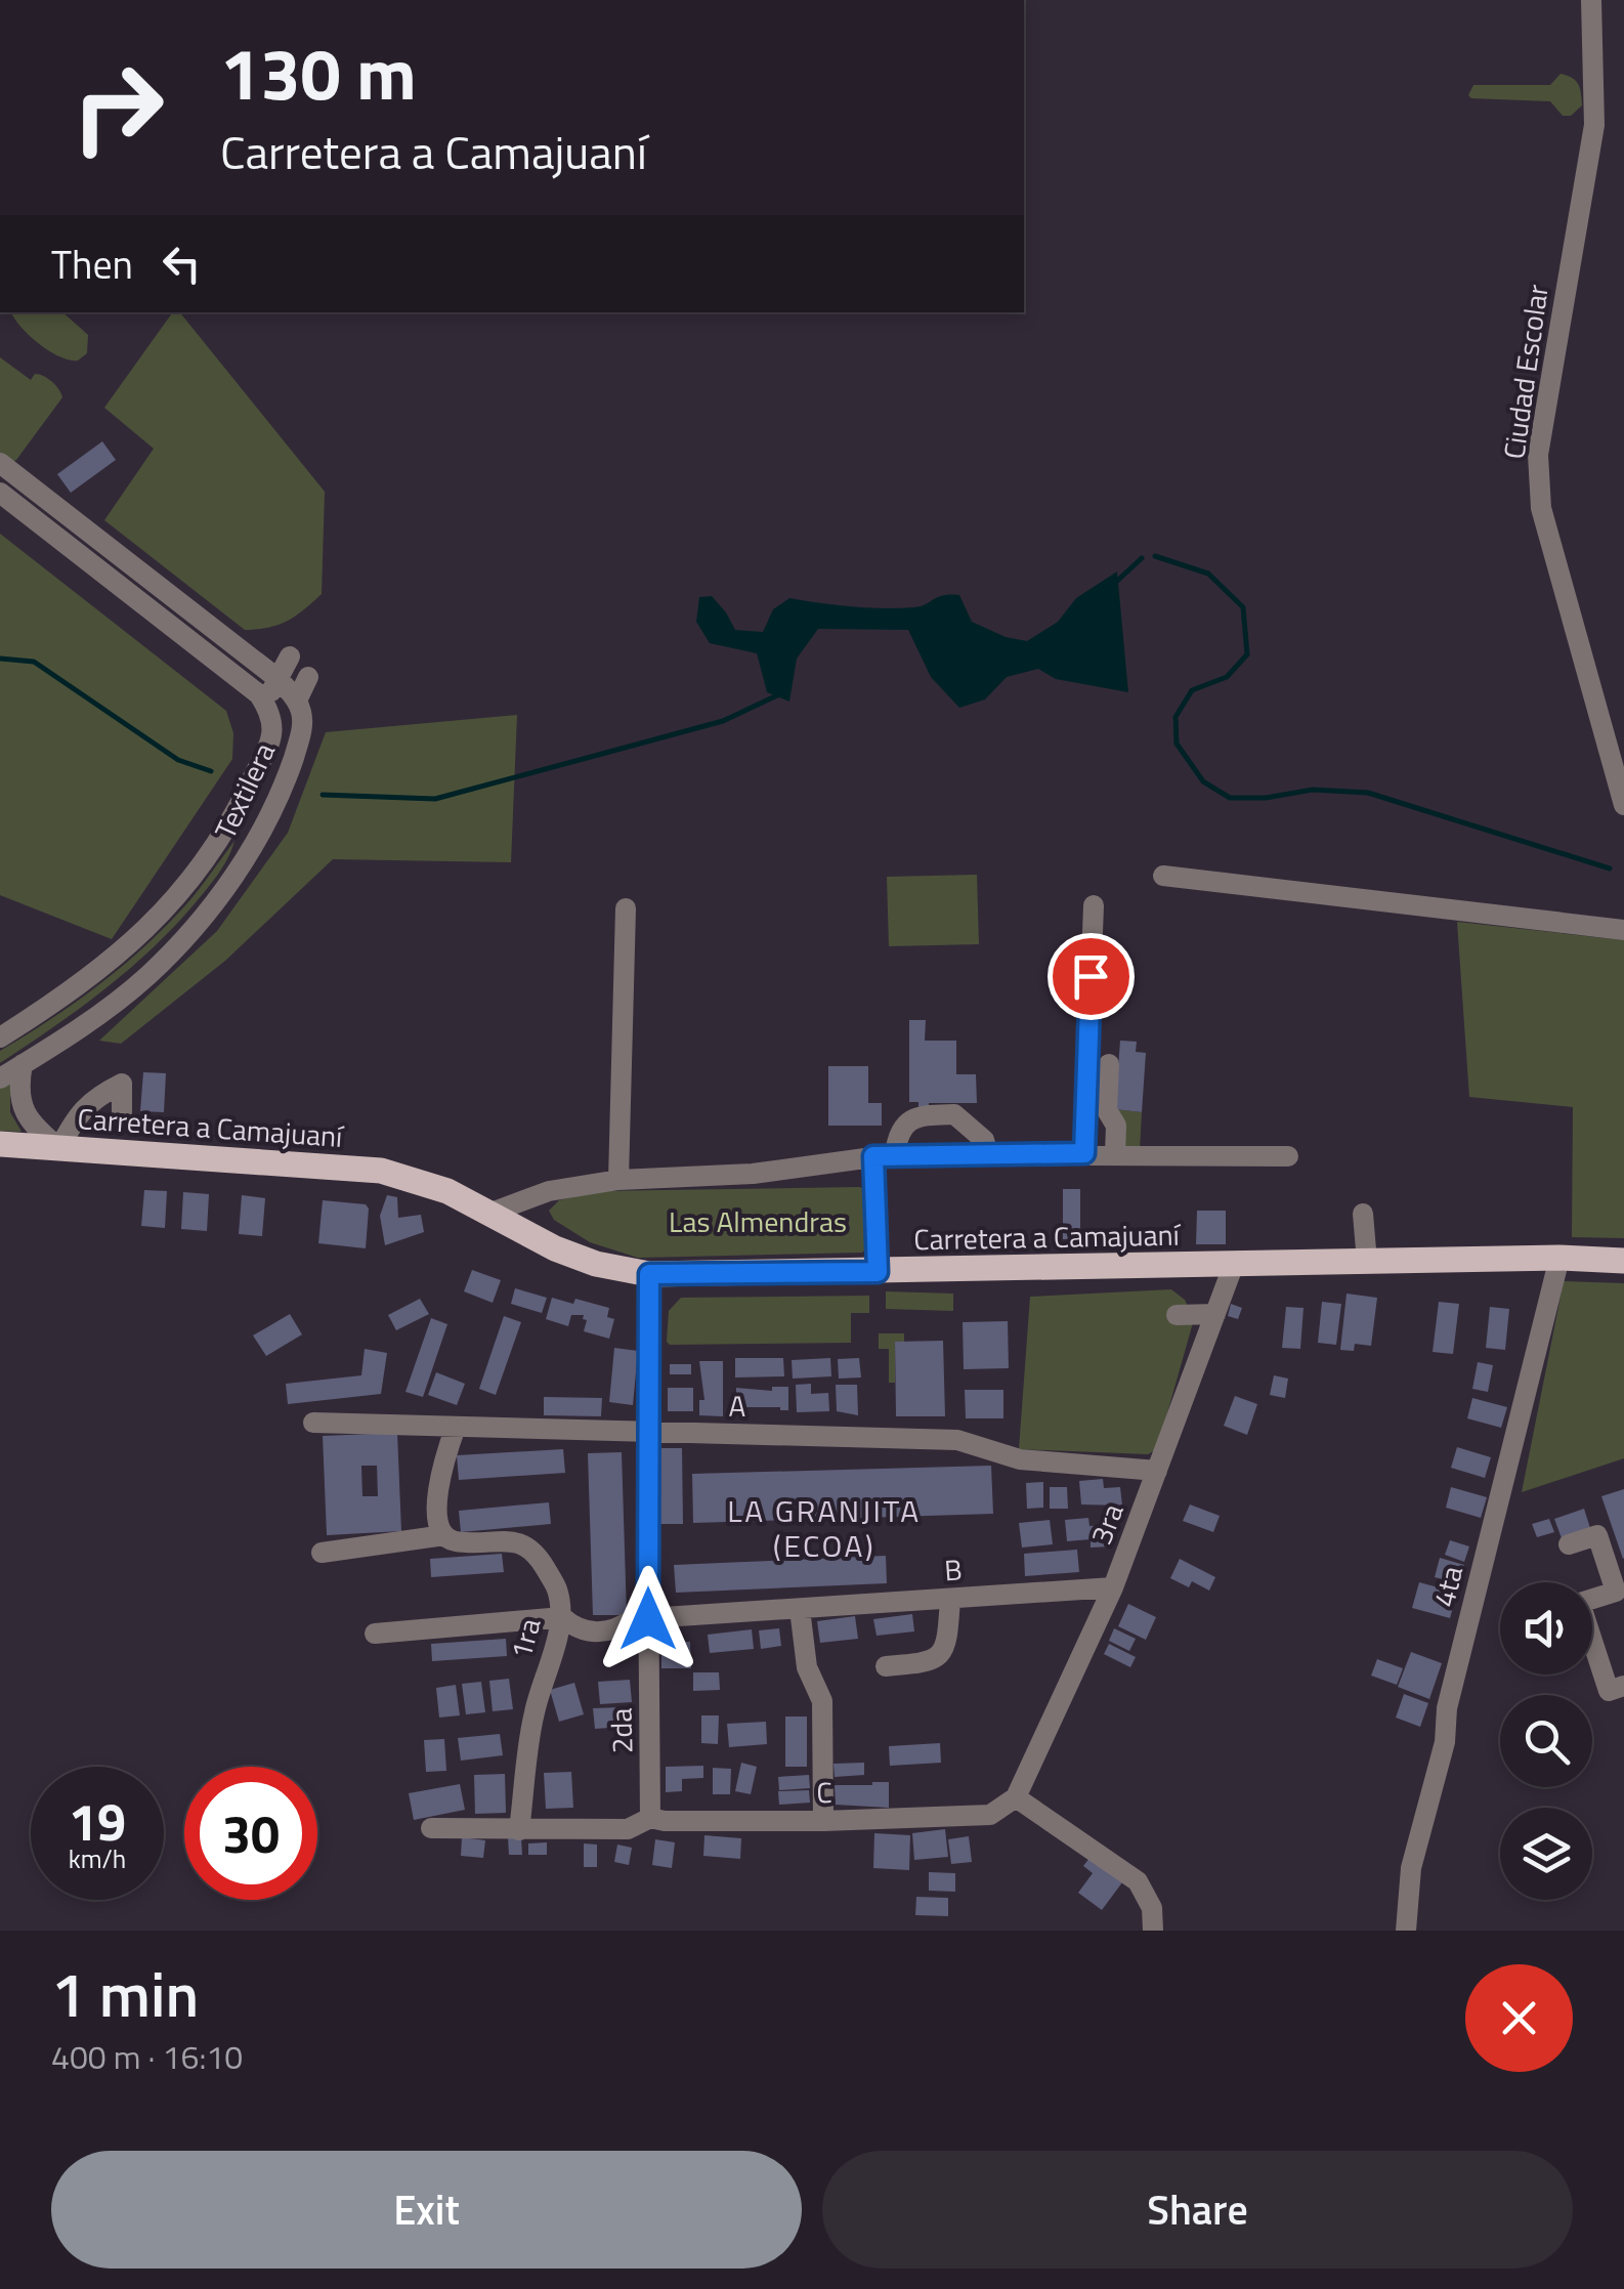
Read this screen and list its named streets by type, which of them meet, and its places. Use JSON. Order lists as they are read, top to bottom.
{
  "streets": {
    "main road": ["Carretera a Camajuaní"],
    "street": [
      "Ciudad Escolar",
      "Textilera",
      "A",
      "3ra",
      "B",
      "4ta",
      "1ra",
      "2da",
      "C"
    ]
  },
  "crossings": [
    ["Carretera a Camajuaní", "3ra"],
    ["Carretera a Camajuaní", "4ta"],
    ["Carretera a Camajuaní", "2da"],
    ["A", "3ra"],
    ["A", "2da"],
    ["3ra", "B"],
    ["3ra", "C"],
    ["B", "1ra"],
    ["B", "2da"],
    ["1ra", "C"],
    ["2da", "C"]
  ],
  "districts": ["LA GRANJITA (ECOA)"],
  "parks": ["Las Almendras"],
  "page": {
    "turn": ["130 m", "Carretera a Camajuaní"],
    "then": "Then",
    "speed": "19 km/h",
    "limit": "30",
    "heading": ["1 min", "400 m · 16:10"],
    "buttons": ["Exit", "Share"]
  }
}
